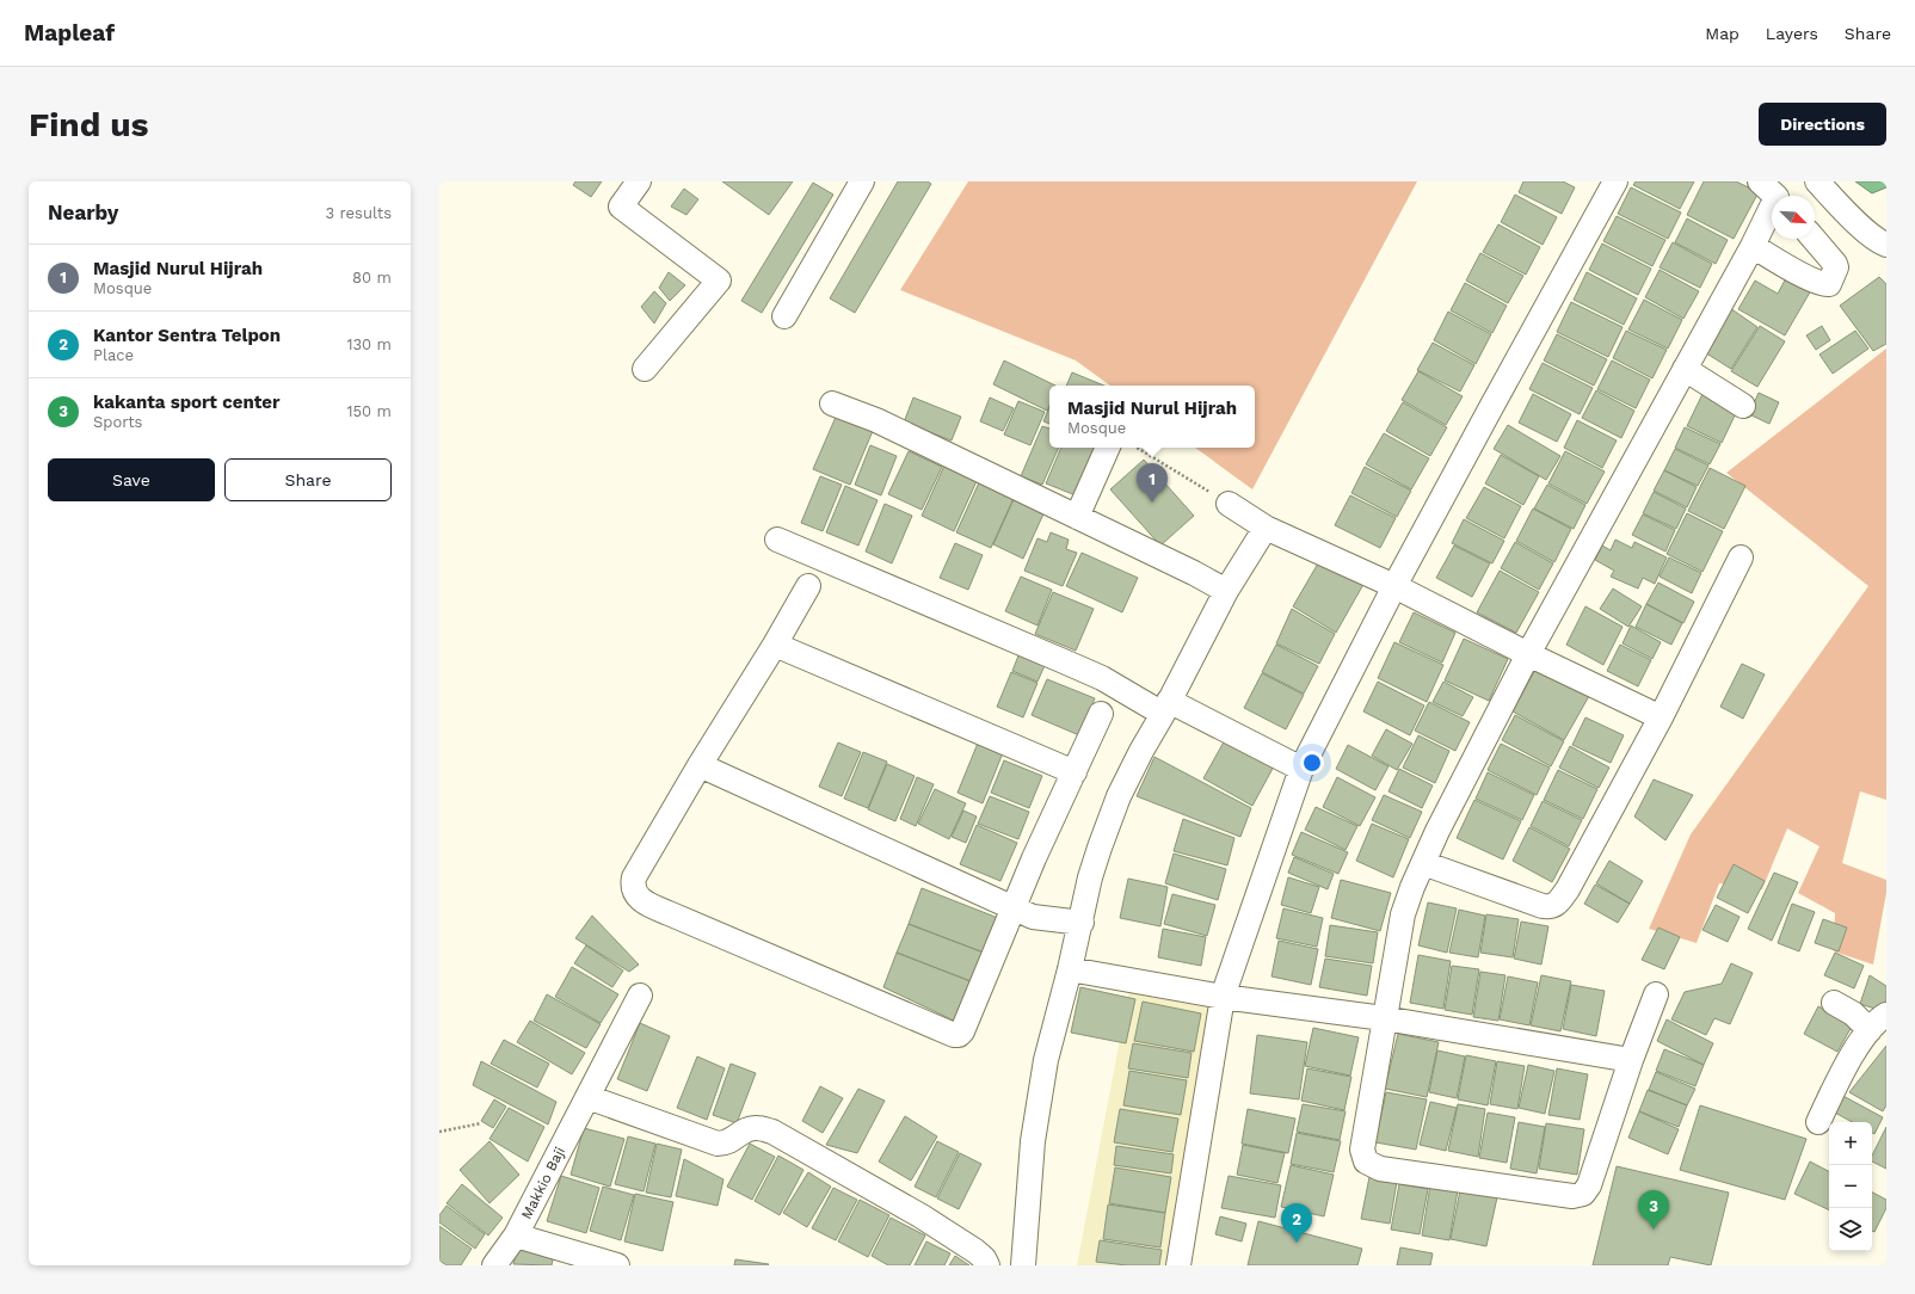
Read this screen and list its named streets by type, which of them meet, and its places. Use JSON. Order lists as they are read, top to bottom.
{
  "streets": {
    "street": ["Makkio Baji"]
  },
  "north": "bottom right",
  "page": {
    "header": "Mapleaf",
    "nav": ["Map", "Layers", "Share"],
    "buttons": [
      "Directions",
      ["Save", "Share"]
    ],
    "title": "Find us",
    "heading": ["Nearby", "3 results"],
    "list": [
      {
        "mark": "1",
        "name": "Masjid Nurul Hijrah",
        "note": "Mosque",
        "value": "80 m"
      },
      {
        "mark": "2",
        "name": "Kantor Sentra Telpon",
        "note": "Place",
        "value": "130 m"
      },
      {
        "mark": "3",
        "name": "kakanta sport center",
        "note": "Sports",
        "value": "150 m"
      }
    ],
    "popup": ["Masjid Nurul Hijrah", "Mosque"],
    "pins": ["1", "3", "2"],
    "map_buttons": ["+", "−"]
  }
}
